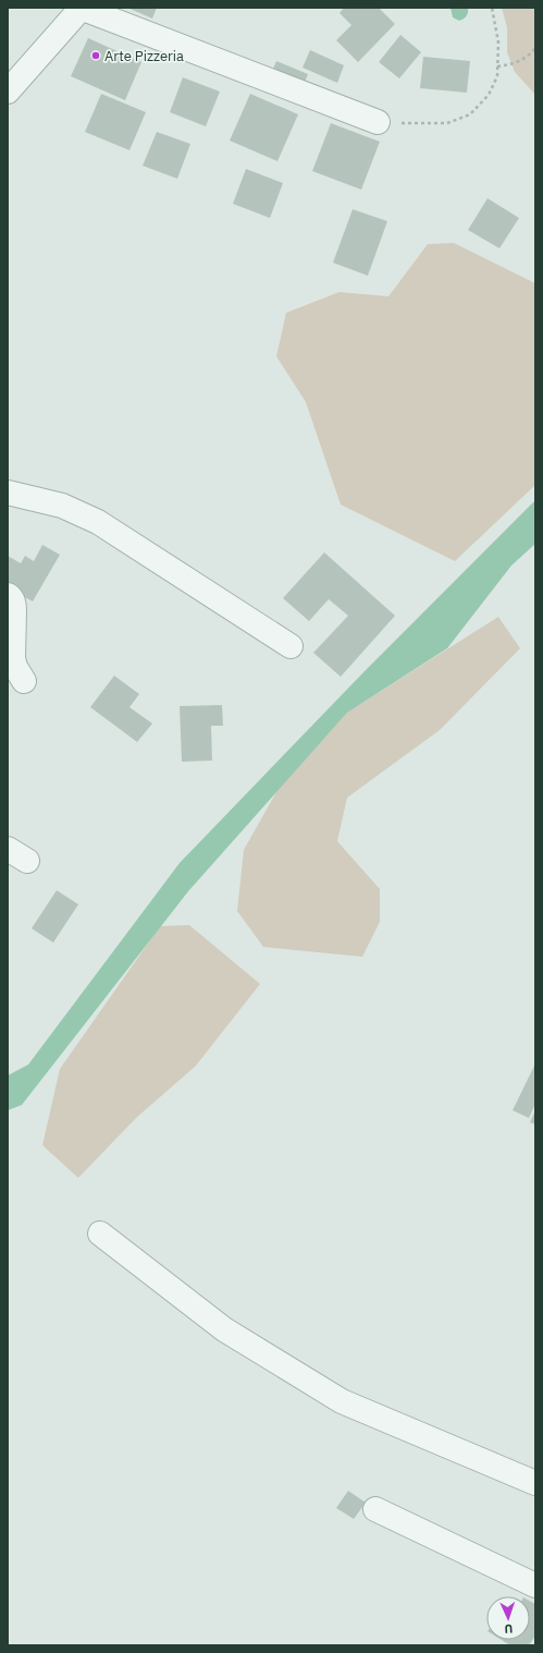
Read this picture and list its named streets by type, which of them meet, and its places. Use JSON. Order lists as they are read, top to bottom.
{
  "places": ["Arte Pizzeria"],
  "north": "bottom"
}
